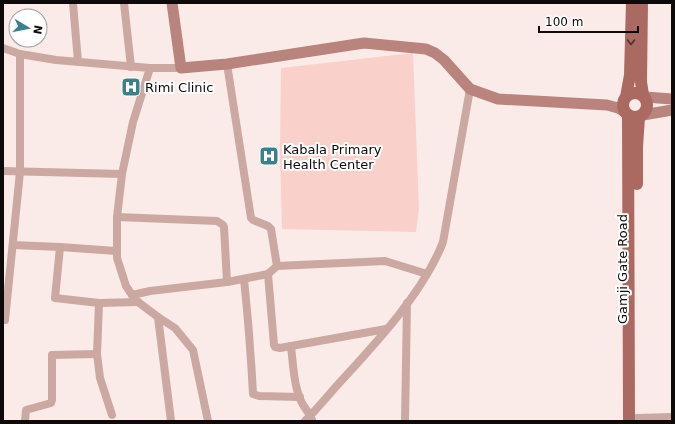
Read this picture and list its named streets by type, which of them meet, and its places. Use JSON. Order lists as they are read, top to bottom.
{
  "streets": {
    "main road": ["Gamji Gate Road"]
  },
  "places": {
    "hospital": ["Rimi Clinic", "Kabala Primary Health Center"]
  },
  "scale_bar": "100 m",
  "north": "right"
}
